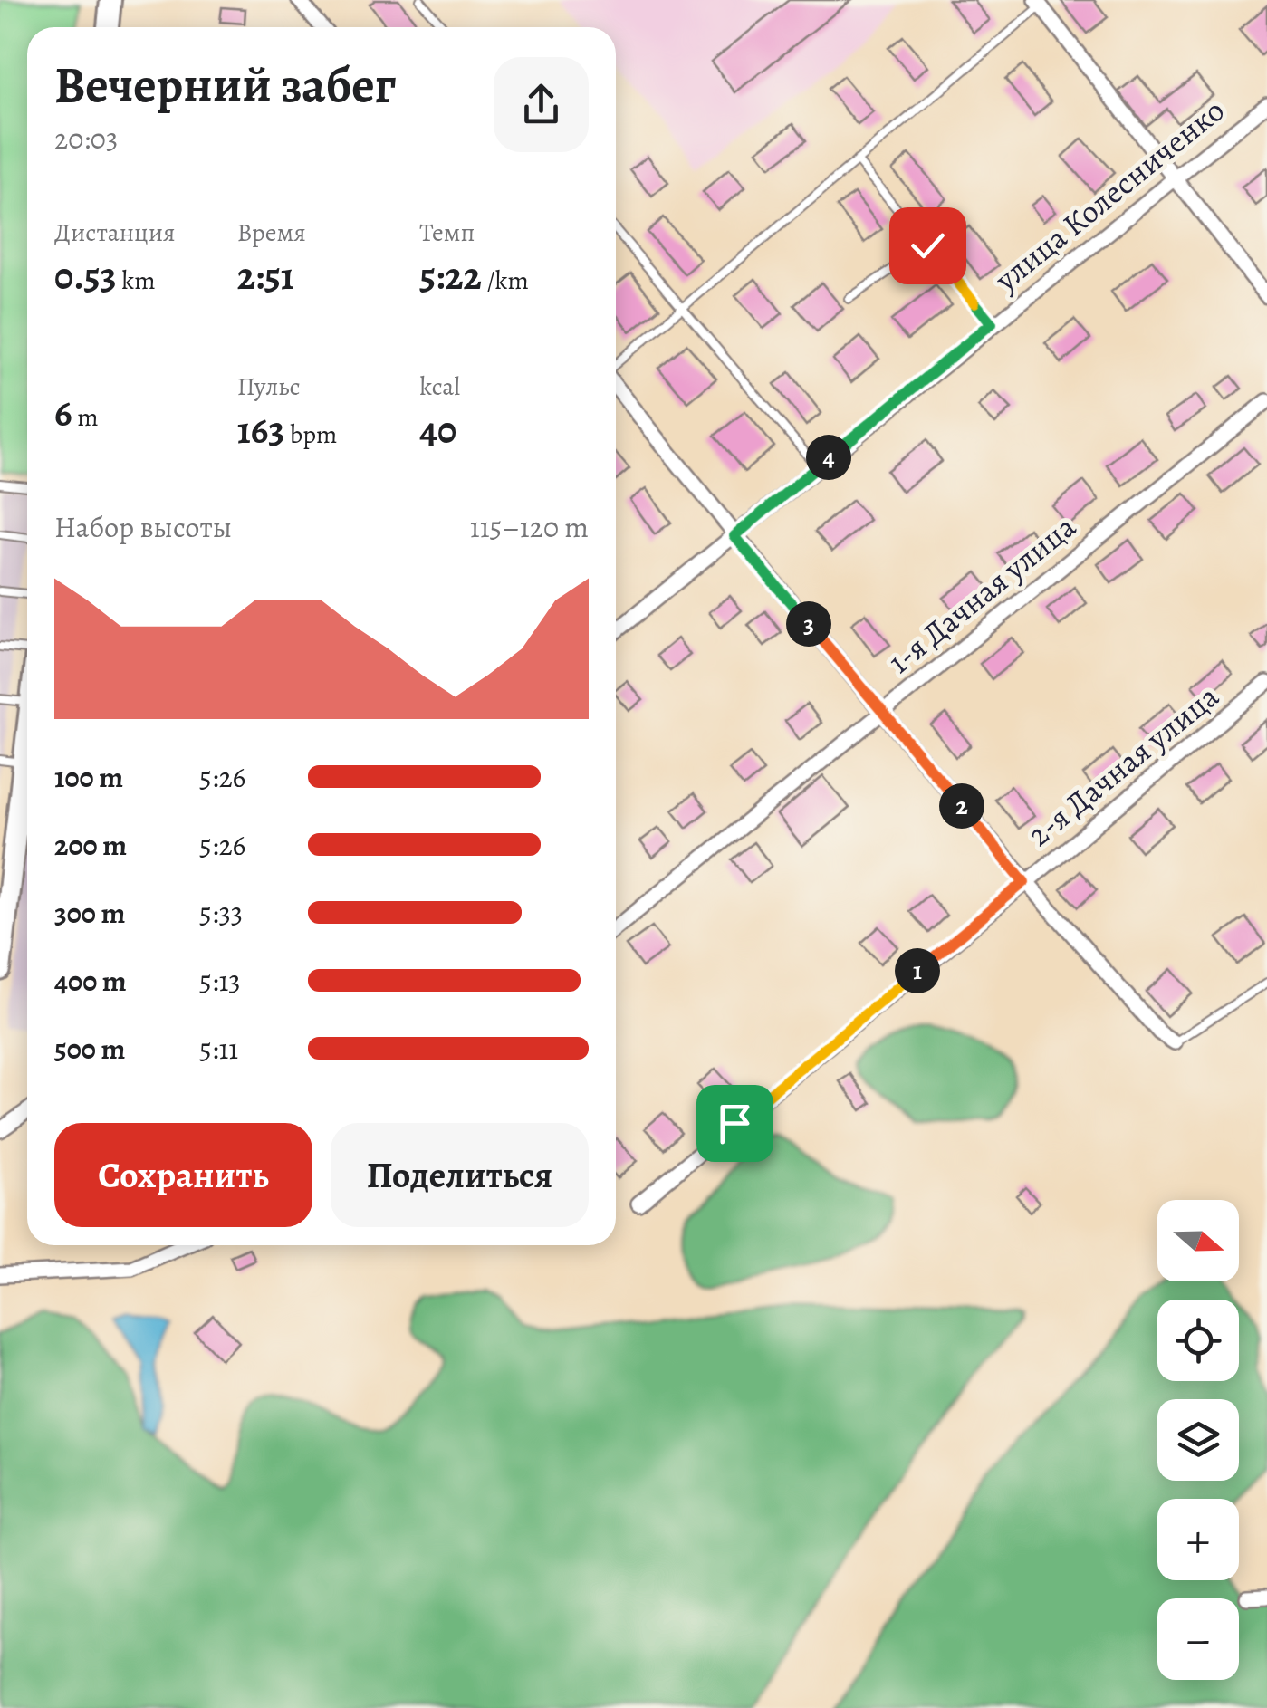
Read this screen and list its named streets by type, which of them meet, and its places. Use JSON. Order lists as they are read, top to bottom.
{
  "streets": {
    "street": ["улица Колесниченко", "1-я Дачная улица", "2-я Дачная улица"]
  },
  "north": "right",
  "page": {
    "heading": ["Вечерний забег", "20:03"],
    "stats": [
      ["Дистанция", "0.53 km"],
      ["Время", "2:51"],
      ["Темп", "5:22 /km"],
      ["6 m"],
      ["Пульс", "163 bpm"],
      ["kcal", "40"]
    ],
    "pins": [
      "4",
      "3",
      "2",
      "1"
    ],
    "chart": ["Набор высоты", "115–120 m"],
    "list": [
      {
        "name": "100 m",
        "note": "5:26"
      },
      {
        "name": "200 m",
        "note": "5:26"
      },
      {
        "name": "300 m",
        "note": "5:33"
      },
      {
        "name": "400 m",
        "note": "5:13"
      },
      {
        "name": "500 m",
        "note": "5:11"
      }
    ],
    "buttons": ["Сохранить", "Поделиться"],
    "map_buttons": ["+", "−"]
  }
}
